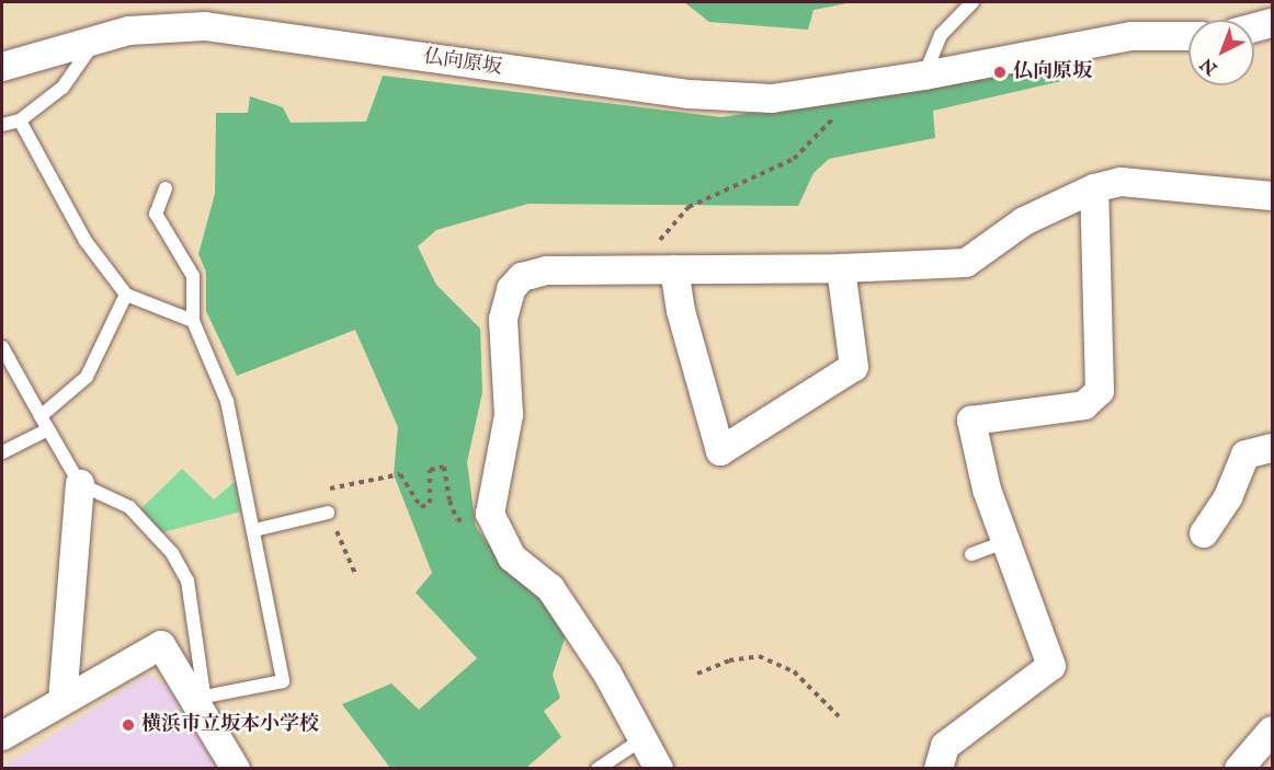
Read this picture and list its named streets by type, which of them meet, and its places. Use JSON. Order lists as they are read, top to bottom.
{
  "streets": {
    "street": ["仏向原坂"]
  },
  "places": ["仏向原坂", "横浜市立坂本小学校"],
  "north": "bottom left"
}
